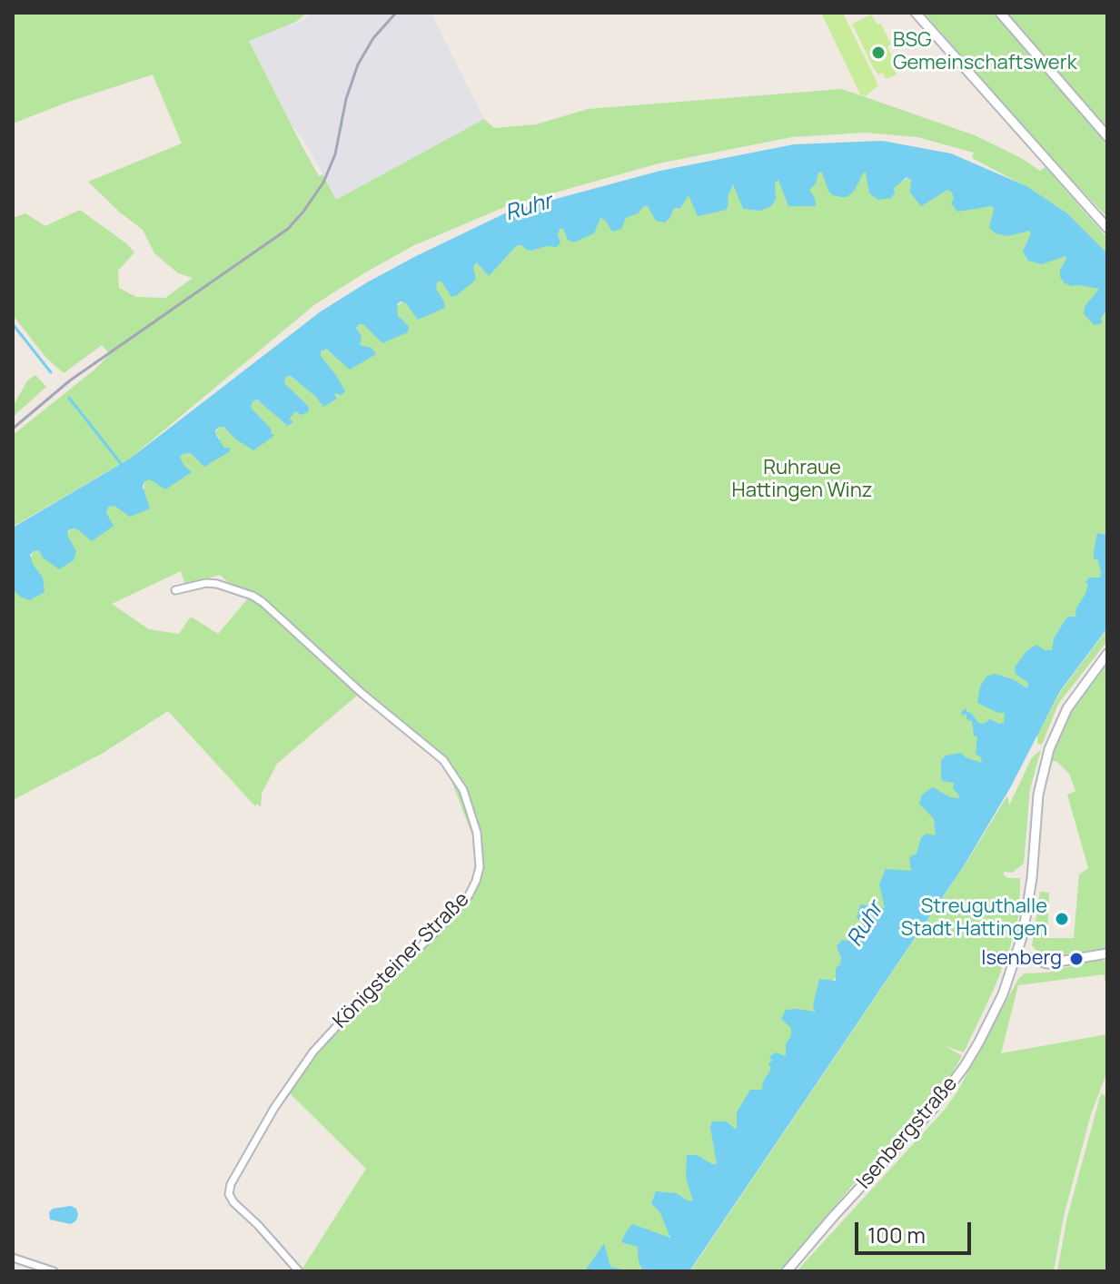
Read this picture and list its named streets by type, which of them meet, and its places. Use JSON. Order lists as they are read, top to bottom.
{
  "streets": {
    "main road": ["Isenbergstraße"],
    "street": ["Königsteiner Straße"]
  },
  "water": ["Ruhr"],
  "parks": ["Ruhraue Hattingen Winz"],
  "places": ["BSG Gemeinschaftswerk", "Streuguthalle Stadt Hattingen", "Isenberg"],
  "scale_bar": "100 m"
}
